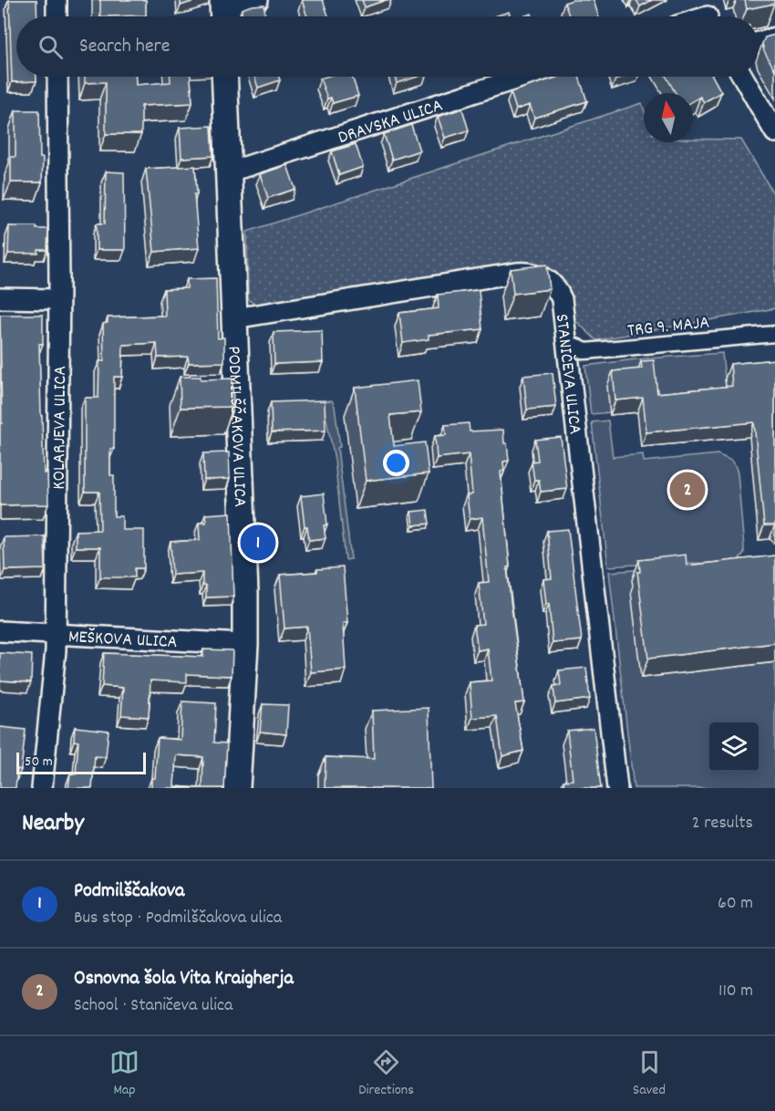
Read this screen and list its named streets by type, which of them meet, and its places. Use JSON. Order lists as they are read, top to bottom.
{
  "streets": {
    "street": [
      "DRAVSKA ULICA",
      "TRG 9. MAJA",
      "STANIČEVA ULICA",
      "KOLARJEVA ULICA",
      "PODMILŠČAKOVA ULICA",
      "MEŠKOVA ULICA"
    ]
  },
  "crossings": [
    ["DRAVSKA ULICA", "PODMILŠČAKOVA ULICA"],
    ["TRG 9. MAJA", "STANIČEVA ULICA"],
    ["STANIČEVA ULICA", "PODMILŠČAKOVA ULICA"],
    ["KOLARJEVA ULICA", "MEŠKOVA ULICA"],
    ["PODMILŠČAKOVA ULICA", "MEŠKOVA ULICA"]
  ],
  "scale_bar": "50 m",
  "north": "top",
  "page": {
    "search": "Search here",
    "pins": ["2", "1"],
    "scale": "50 m",
    "heading": ["Nearby", "2 results"],
    "list": [
      {
        "mark": "1",
        "name": "Podmilščakova",
        "note": "Bus stop · Podmilščakova ulica",
        "value": "60 m"
      },
      {
        "mark": "2",
        "name": "Osnovna šola Vita Kraigherja",
        "note": "School · Staničeva ulica",
        "value": "110 m"
      }
    ],
    "nav": ["Map", "Directions", "Saved"]
  }
}
